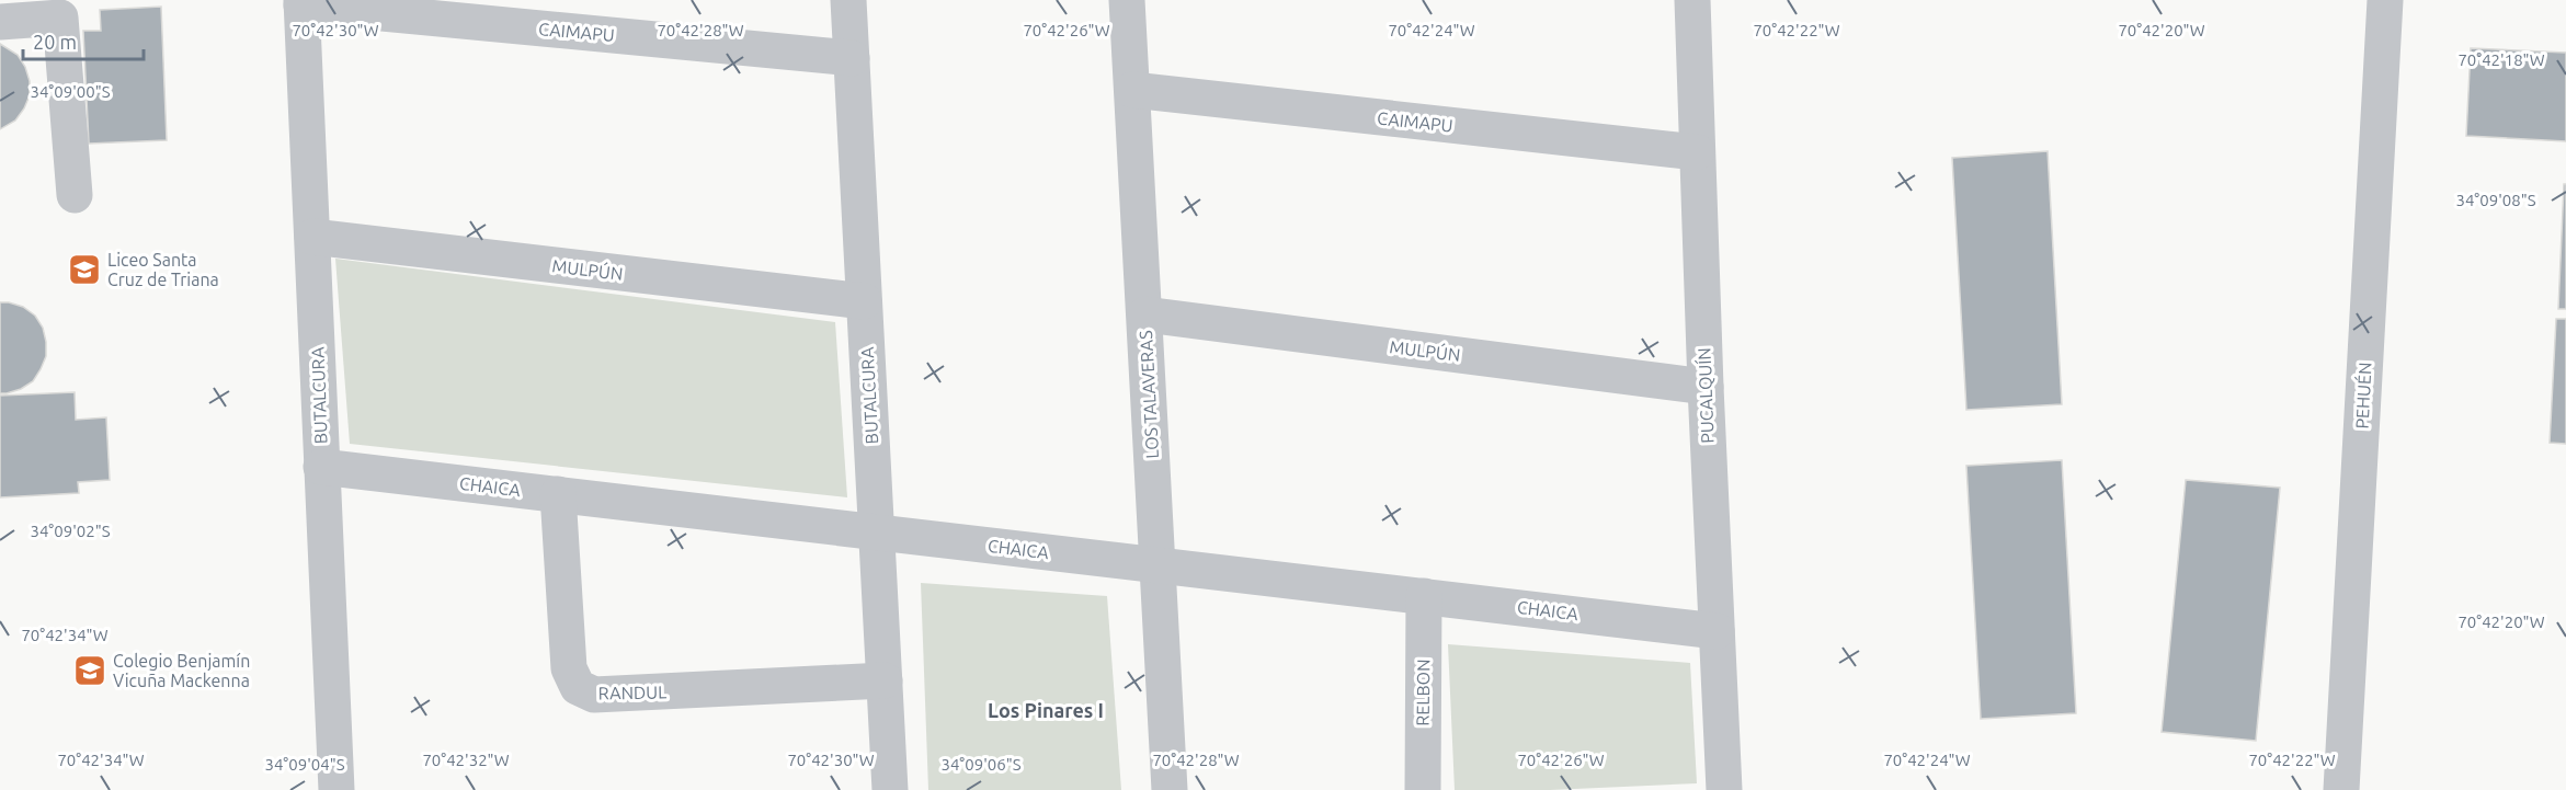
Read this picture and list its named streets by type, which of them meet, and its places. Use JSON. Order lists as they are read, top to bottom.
{
  "streets": {
    "street": [
      "CAIMAPU",
      "MULPÚN",
      "LOS TALAVERAS",
      "BUTALCURA",
      "PUCALQUÍN",
      "PEHUÉN",
      "CHAICA",
      "RANDUL",
      "RELBON"
    ]
  },
  "crossings": [
    ["CAIMAPU", "LOS TALAVERAS"],
    ["CAIMAPU", "BUTALCURA"],
    ["CAIMAPU", "PUCALQUÍN"],
    ["MULPÚN", "LOS TALAVERAS"],
    ["MULPÚN", "BUTALCURA"],
    ["MULPÚN", "PUCALQUÍN"],
    ["LOS TALAVERAS", "CHAICA"],
    ["BUTALCURA", "CHAICA"],
    ["BUTALCURA", "RANDUL"],
    ["PUCALQUÍN", "CHAICA"],
    ["CHAICA", "RANDUL"],
    ["CHAICA", "RELBON"]
  ],
  "districts": ["Los Pinares I"],
  "places": {
    "school or university": ["Liceo Santa Cruz de Triana", "Colegio Benjamín Vicuña Mackenna"]
  },
  "scale_bar": "20 m",
  "coordinates": [
    "70°42'20\"W",
    "70°42'30\"W",
    "70°42'28\"W",
    "70°42'26\"W",
    "70°42'24\"W",
    "70°42'22\"W",
    "70°42'18\"W",
    "34°09'00\"S",
    "34°09'08\"S",
    "34°09'02\"S",
    "70°42'34\"W",
    "70°42'32\"W",
    "34°09'04\"S",
    "34°09'06\"S"
  ]
}
